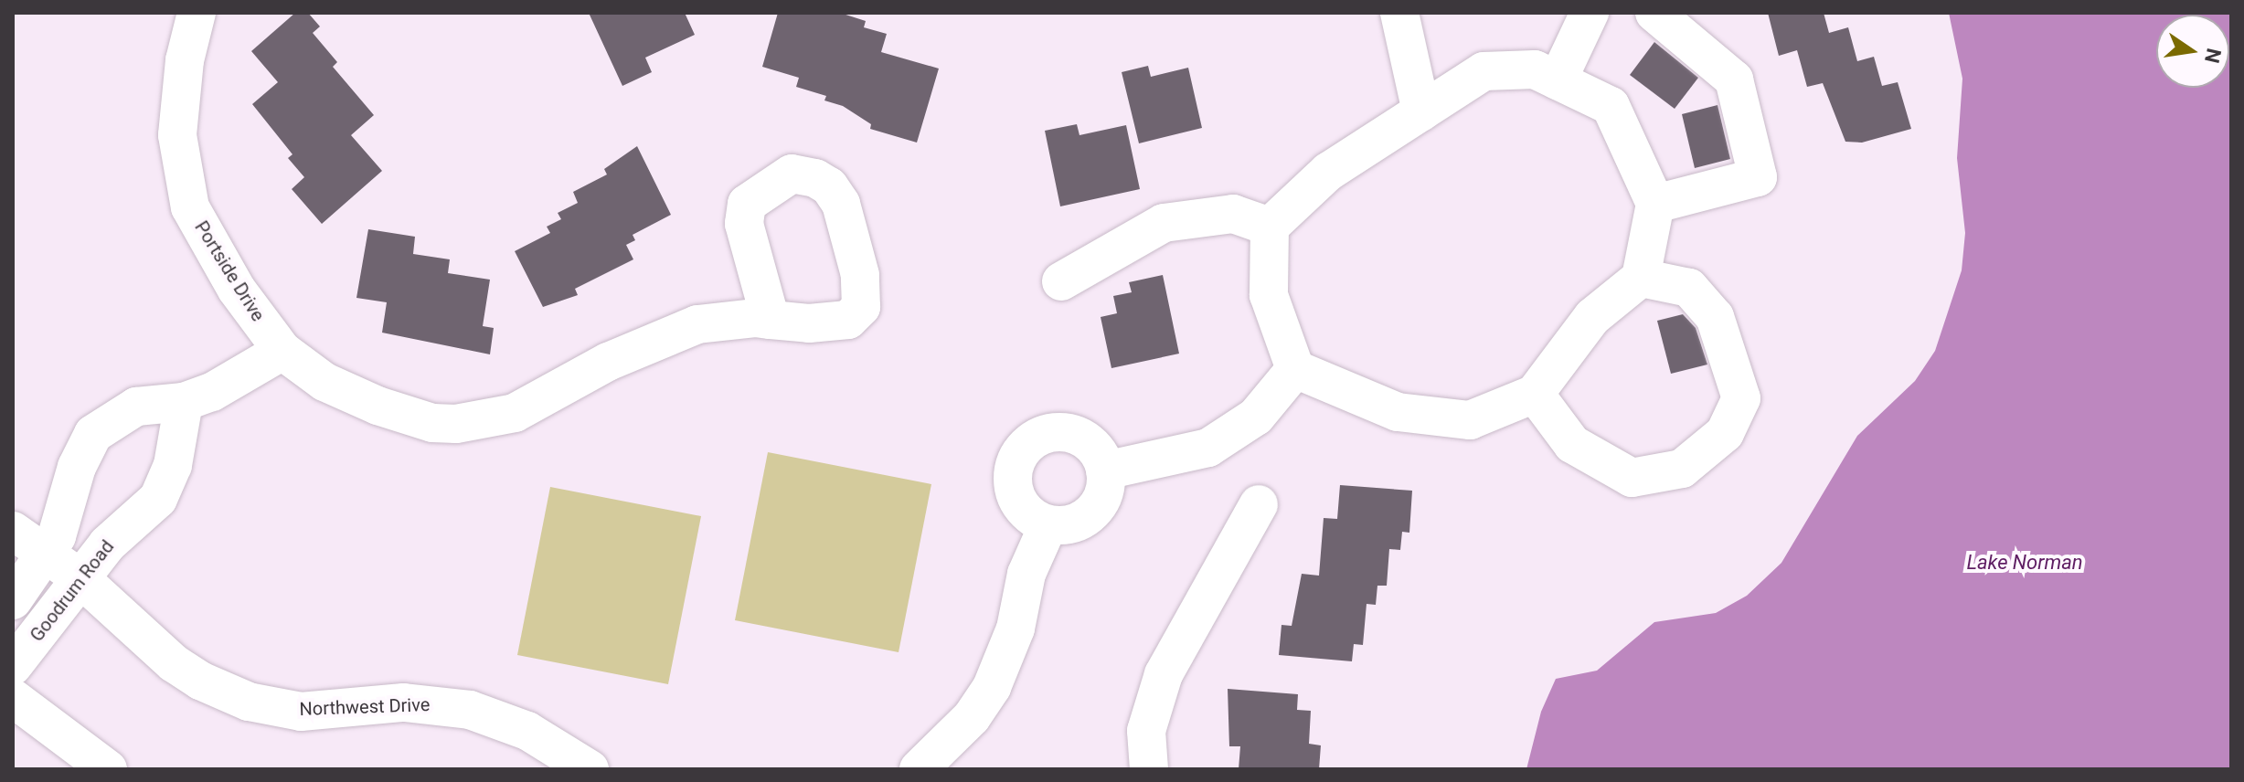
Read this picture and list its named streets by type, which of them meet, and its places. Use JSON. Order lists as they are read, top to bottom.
{
  "streets": {
    "street": ["Portside Drive", "Goodrum Road", "Northwest Drive"]
  },
  "crossings": [
    ["Goodrum Road", "Northwest Drive"]
  ],
  "water": ["Lake Norman"],
  "north": "right"
}
